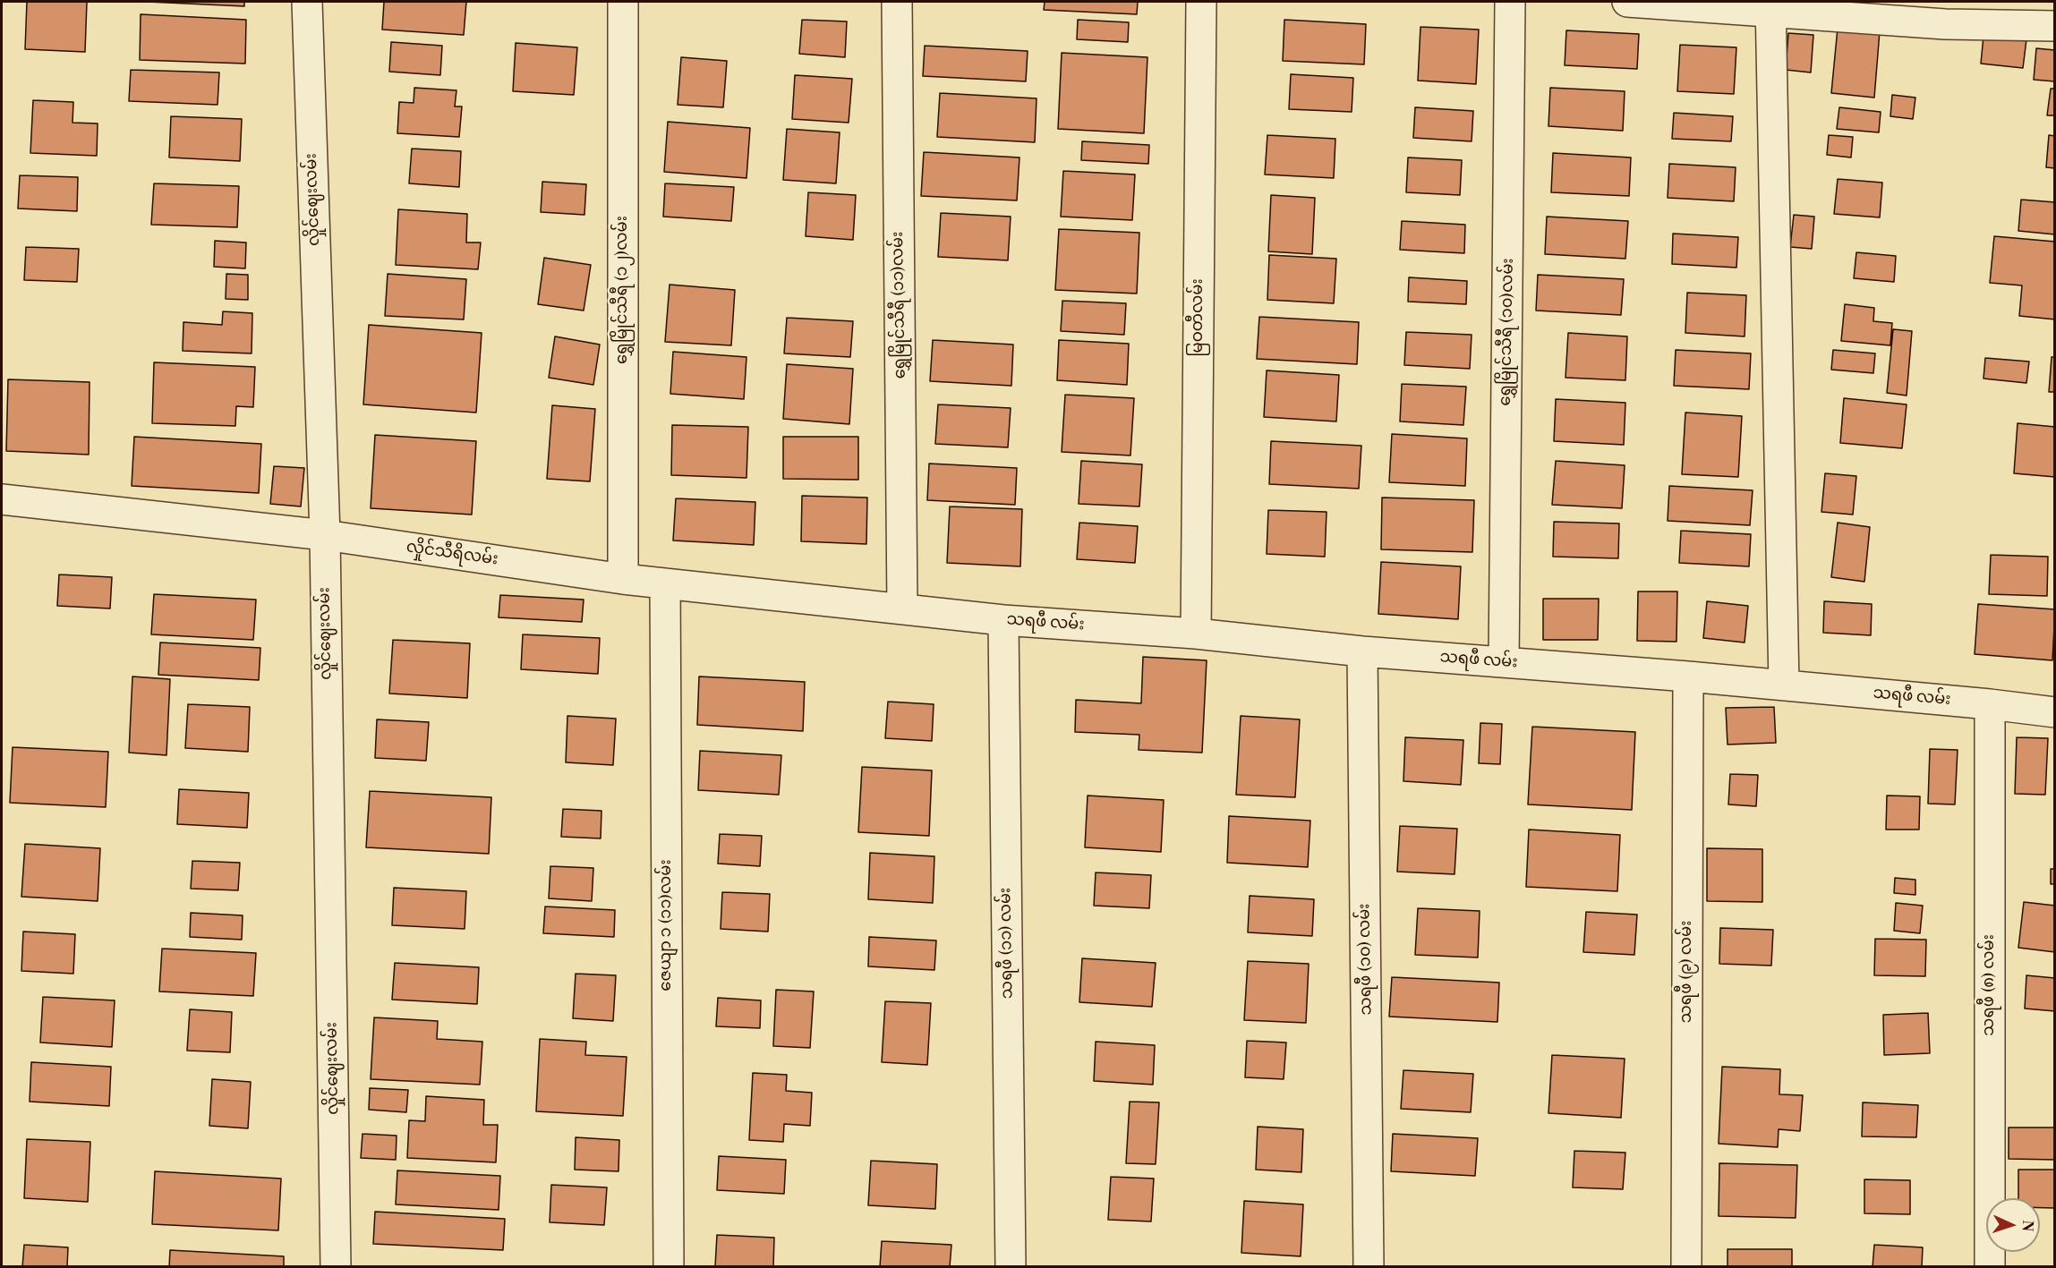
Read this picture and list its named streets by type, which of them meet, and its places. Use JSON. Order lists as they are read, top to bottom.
{
  "streets": {
    "street": [
      "လှိုင်ဈေးလမ်း",
      "ရွှေမြိုင်သီရီ (၁၂)လမ်း",
      "ရွှေမြိုင်သီရီ (၁၁)လမ်း",
      "မြဝတီလမ်း",
      "ရွှေမြိုင်သီရီ (၁၀)လမ်း",
      "လှိုင်သီရိလမ်း",
      "သရဖီ လမ်း",
      "ဇေယျာ ၁ (၁၁)လမ်း",
      "သရဖီ (၁၁) လမ်း",
      "သရဖီ (၁၀) လမ်း",
      "သရဖီ (၉) လမ်း",
      "သရဖီ (၈) လမ်း"
    ]
  },
  "crossings": [
    ["လှိုင်ဈေးလမ်း", "လှိုင်သီရိလမ်း"],
    ["ရွှေမြိုင်သီရီ (၁၂)လမ်း", "လှိုင်သီရိလမ်း"],
    ["ရွှေမြိုင်သီရီ (၁၁)လမ်း", "လှိုင်သီရိလမ်း"],
    ["ရွှေမြိုင်သီရီ (၁၁)လမ်း", "သရဖီ လမ်း"],
    ["မြဝတီလမ်း", "သရဖီ လမ်း"],
    ["ရွှေမြိုင်သီရီ (၁၀)လမ်း", "သရဖီ လမ်း"],
    ["လှိုင်သီရိလမ်း", "သရဖီ လမ်း"],
    ["လှိုင်သီရိလမ်း", "ဇေယျာ ၁ (၁၁)လမ်း"],
    ["သရဖီ လမ်း", "သရဖီ (၁၁) လမ်း"],
    ["သရဖီ လမ်း", "သရဖီ (၁၀) လမ်း"],
    ["သရဖီ လမ်း", "သရဖီ (၉) လမ်း"],
    ["သရဖီ လမ်း", "သရဖီ (၈) လမ်း"]
  ],
  "north": "right"
}
